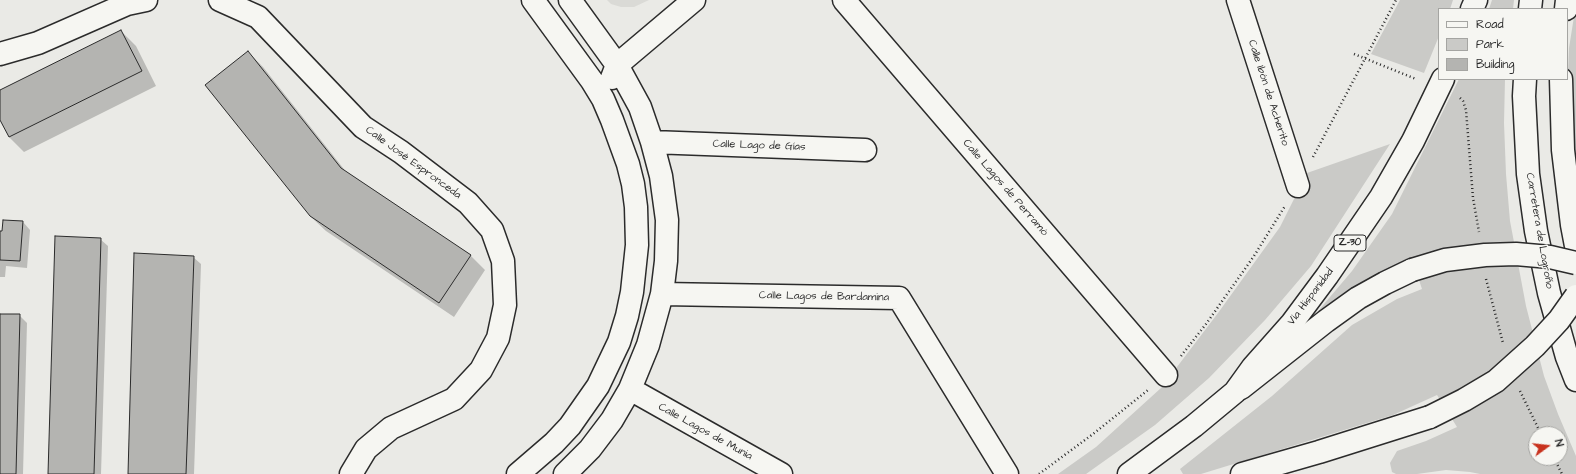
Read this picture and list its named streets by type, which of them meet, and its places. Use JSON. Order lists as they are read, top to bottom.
{
  "streets": {
    "main road": [
      "Calle Ibón de Acherito",
      "Calle Lago de Gías",
      "Calle José Espronceda",
      "Calle Lagos de Perramó",
      "Carretera de Logroño",
      "Z-30",
      "Calle Lagos de Bardamina",
      "Vía Hispanidad",
      "Calle Lagos de Munia"
    ]
  },
  "crossings": [
    ["Z-30", "Vía Hispanidad"]
  ],
  "legend": ["Road", "Park", "Building"],
  "north": "right"
}
